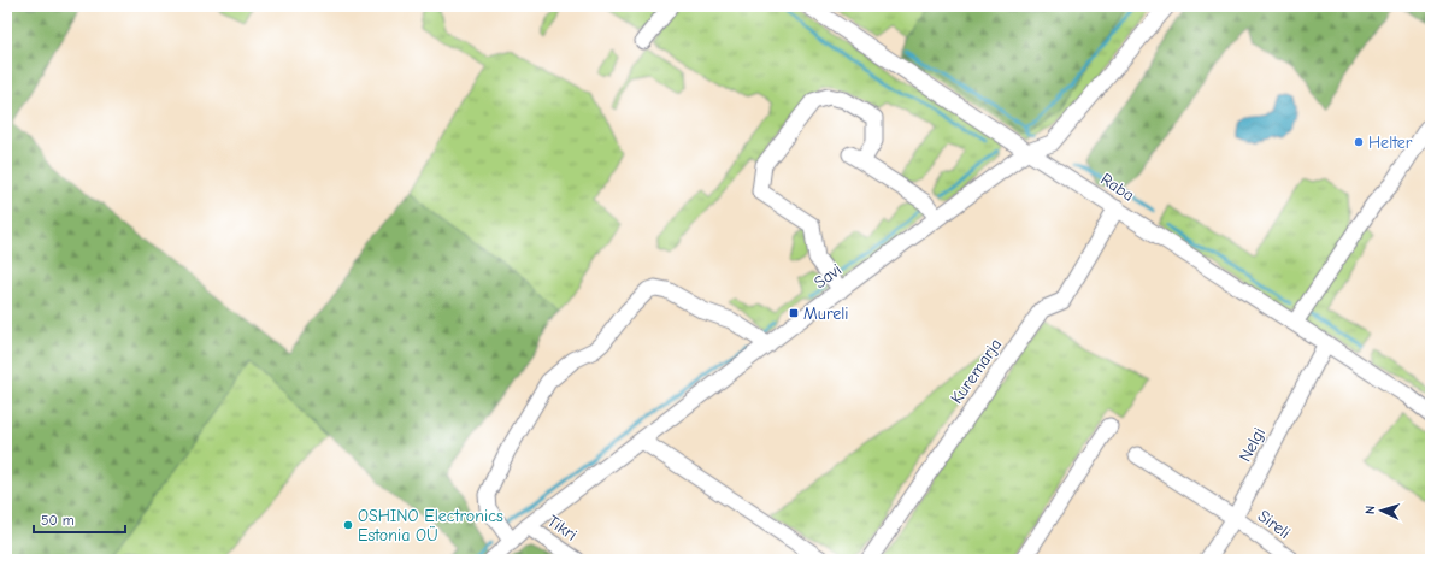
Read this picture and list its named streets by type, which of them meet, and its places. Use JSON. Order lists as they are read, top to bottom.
{
  "streets": {
    "street": [
      "Raba",
      "Savi",
      "Kuremarja",
      "Nelgi",
      "Sireli",
      "Tikri"
    ]
  },
  "crossings": [
    ["Raba", "Savi"],
    ["Raba", "Kuremarja"],
    ["Raba", "Nelgi"],
    ["Savi", "Tikri"],
    ["Nelgi", "Sireli"]
  ],
  "places": {
    "other": ["Helter", "OSHINO Electronics Estonia OÜ"],
    "transit": ["Mureli"]
  },
  "scale_bar": "50 m",
  "north": "left"
}
